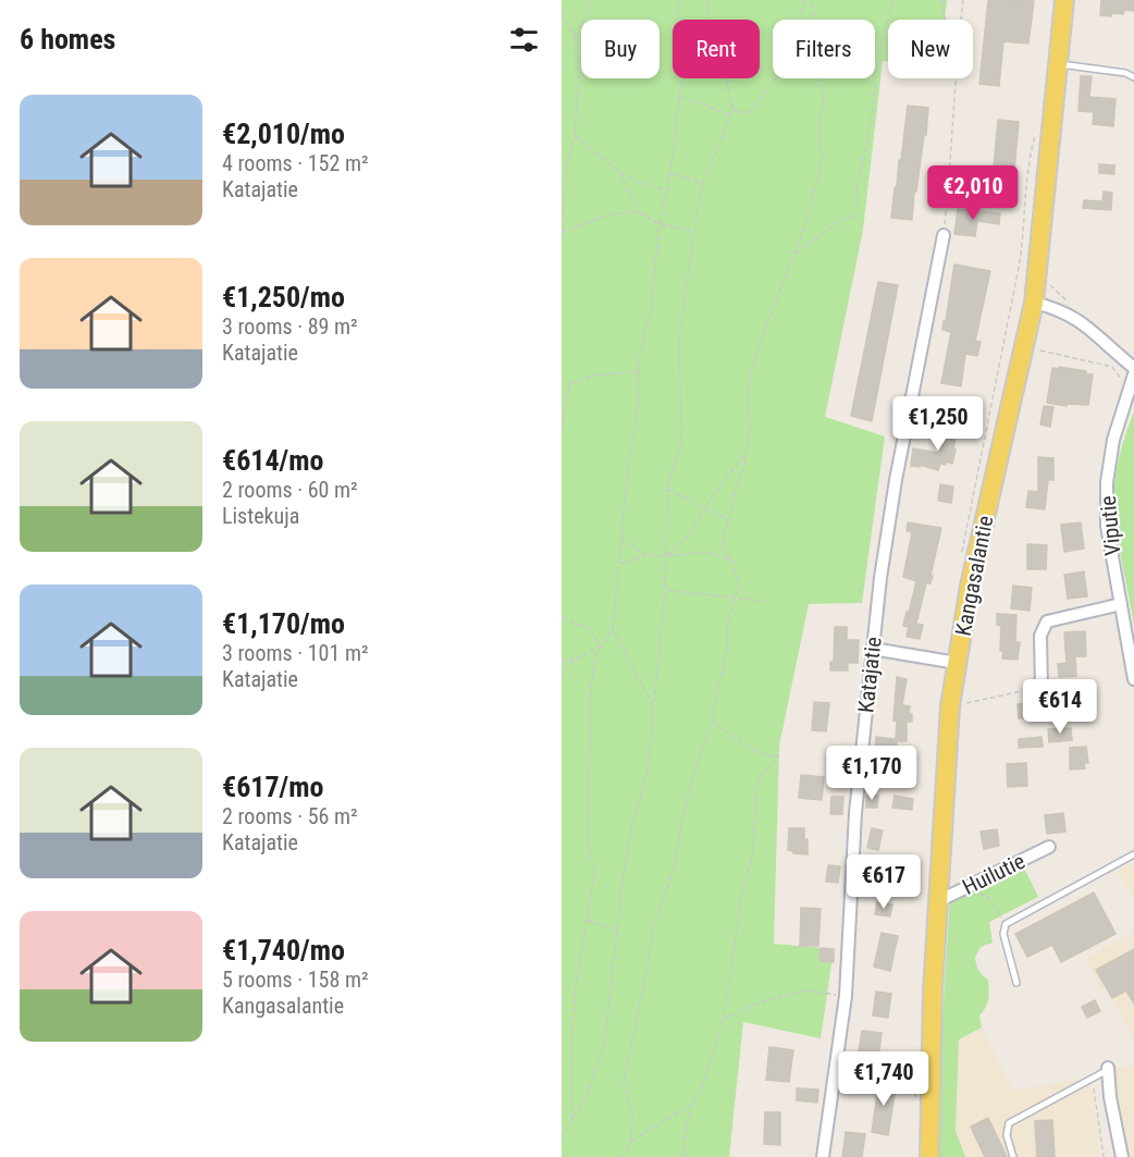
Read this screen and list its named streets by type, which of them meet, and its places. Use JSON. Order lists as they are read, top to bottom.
{
  "streets": {
    "main road": ["Kangasalantie"],
    "street": ["Viputie", "Katajatie", "Huilutie"]
  },
  "crossings": [
    ["Kangasalantie", "Huilutie"]
  ],
  "page": {
    "heading": "6 homes",
    "chip": [
      "Buy",
      "Rent",
      "Filters",
      "New"
    ],
    "list": [
      {
        "name": "€2,010/mo",
        "note": "4 rooms · 152 m² · Katajatie"
      },
      {
        "name": "€1,250/mo",
        "note": "3 rooms · 89 m² · Katajatie"
      },
      {
        "name": "€614/mo",
        "note": "2 rooms · 60 m² · Listekuja"
      },
      {
        "name": "€1,170/mo",
        "note": "3 rooms · 101 m² · Katajatie"
      },
      {
        "name": "€617/mo",
        "note": "2 rooms · 56 m² · Katajatie"
      },
      {
        "name": "€1,740/mo",
        "note": "5 rooms · 158 m² · Kangasalantie"
      }
    ],
    "price": [
      "€2,010",
      "€1,250",
      "€614",
      "€1,170",
      "€617",
      "€1,740"
    ]
  }
}
